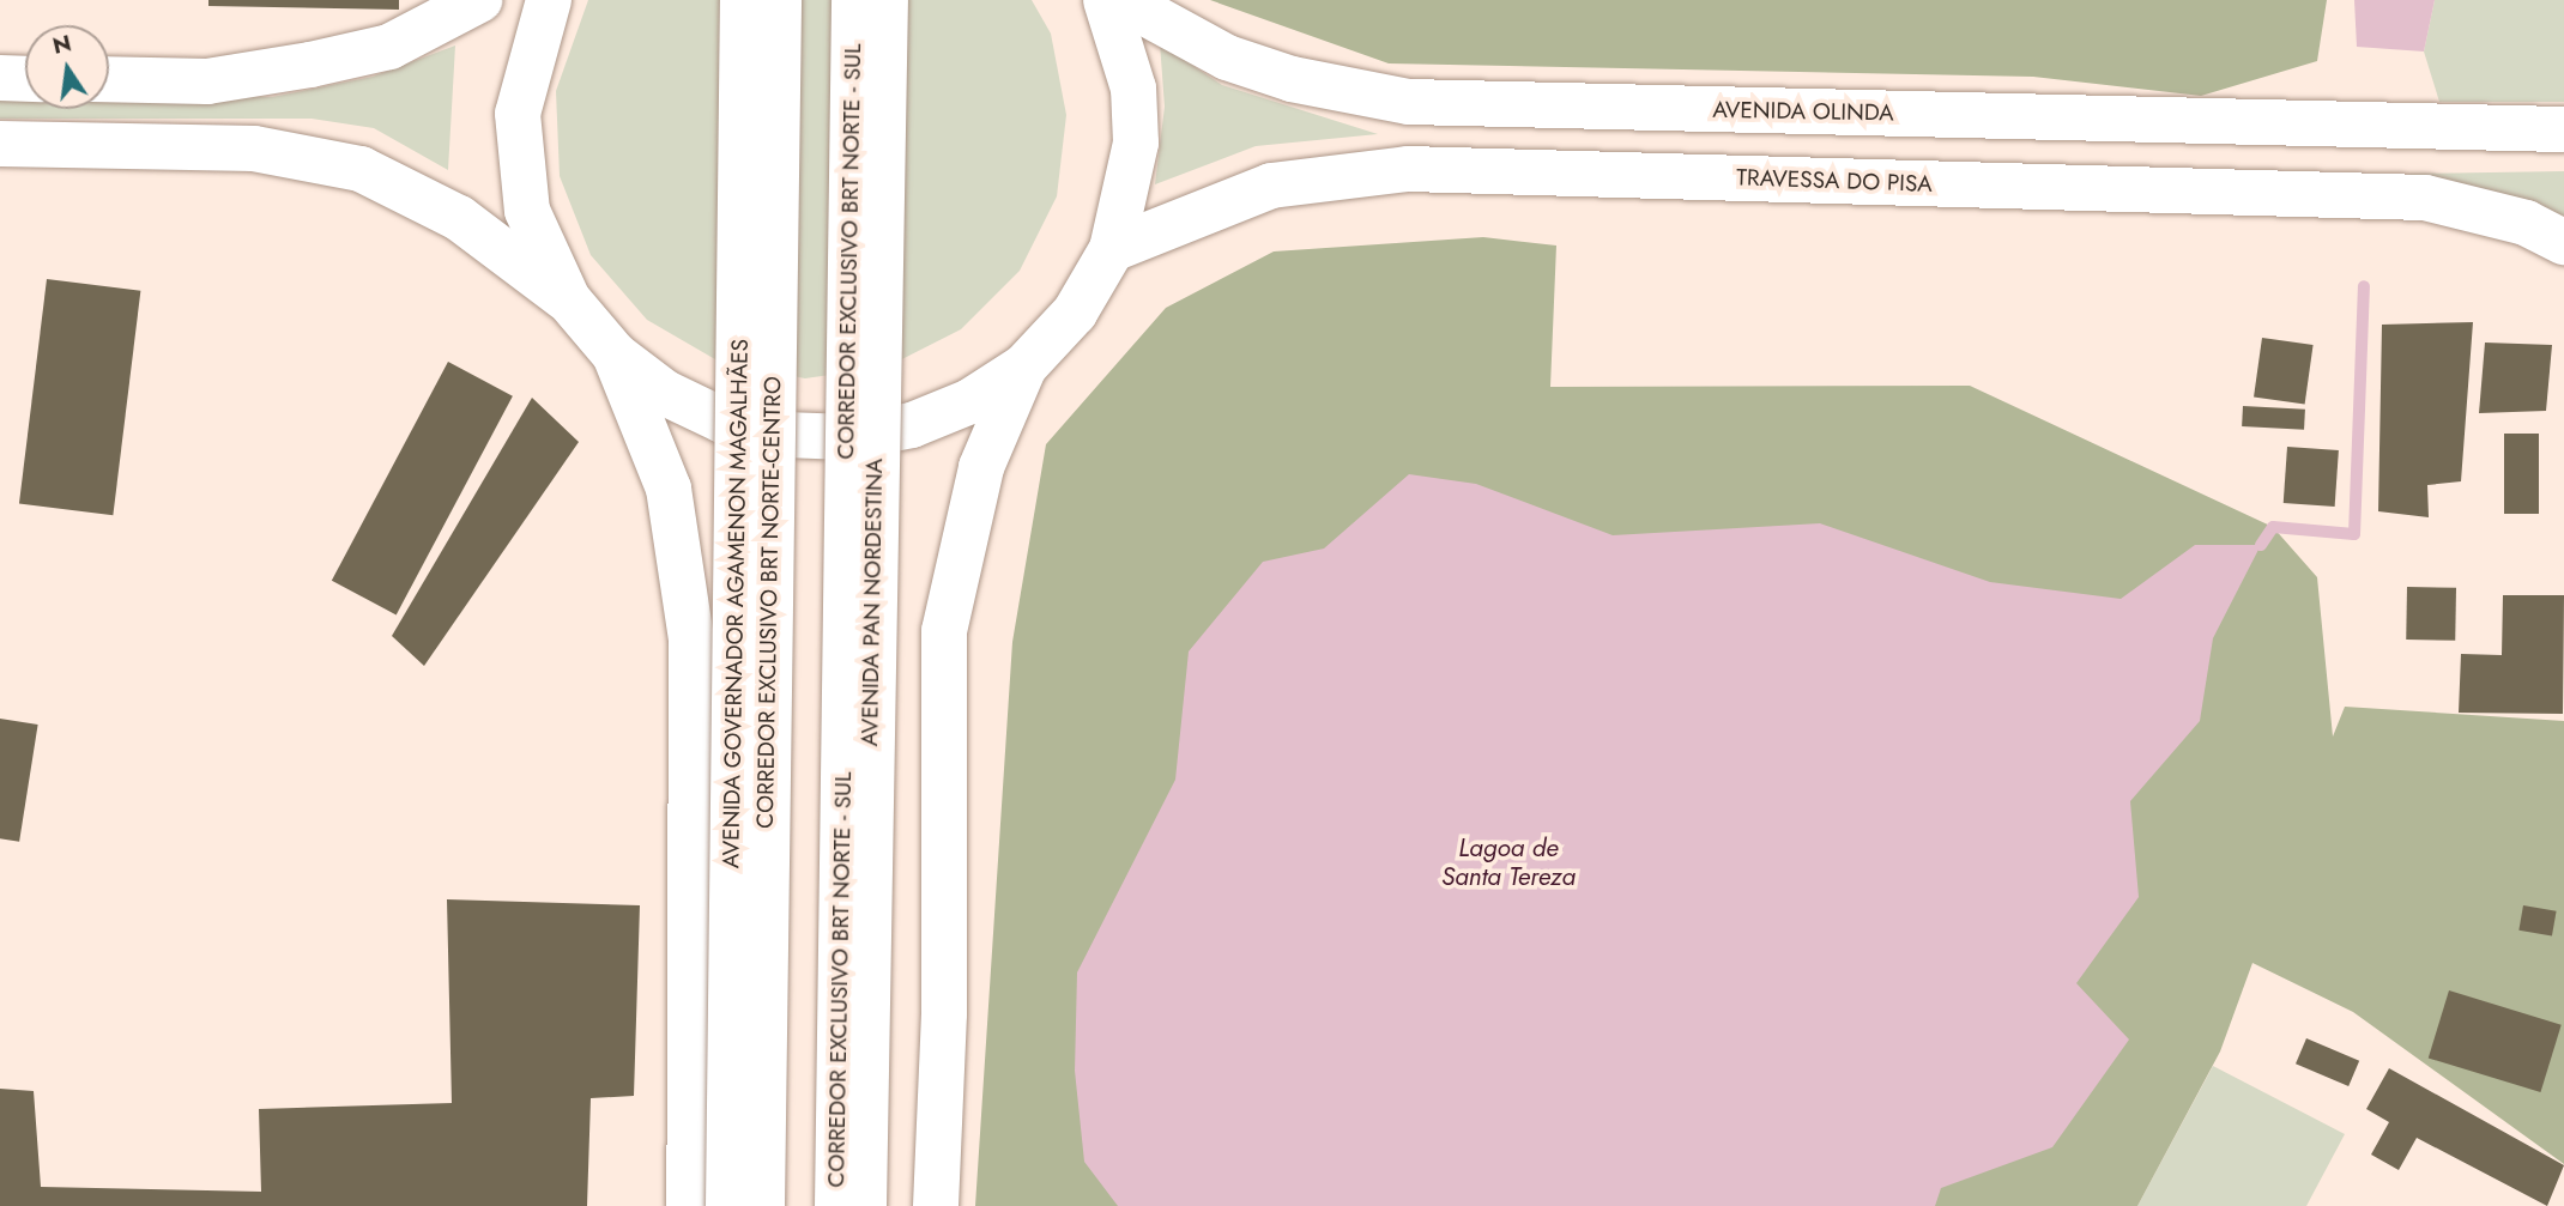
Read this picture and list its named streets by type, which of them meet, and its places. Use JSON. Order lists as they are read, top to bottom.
{
  "streets": {
    "main road": [
      "AVENIDA OLINDA",
      "TRAVESSA DO PISA",
      "CORREDOR EXCLUSIVO BRT NORTE - SUL",
      "CORREDOR EXCLUSIVO BRT NORTE-CENTRO",
      "AVENIDA PAN NORDESTINA",
      "AVENIDA GOVERNADOR AGAMENON MAGALHÃES"
    ]
  },
  "water": ["Lagoa de Santa Tereza"],
  "north": "top"
}
